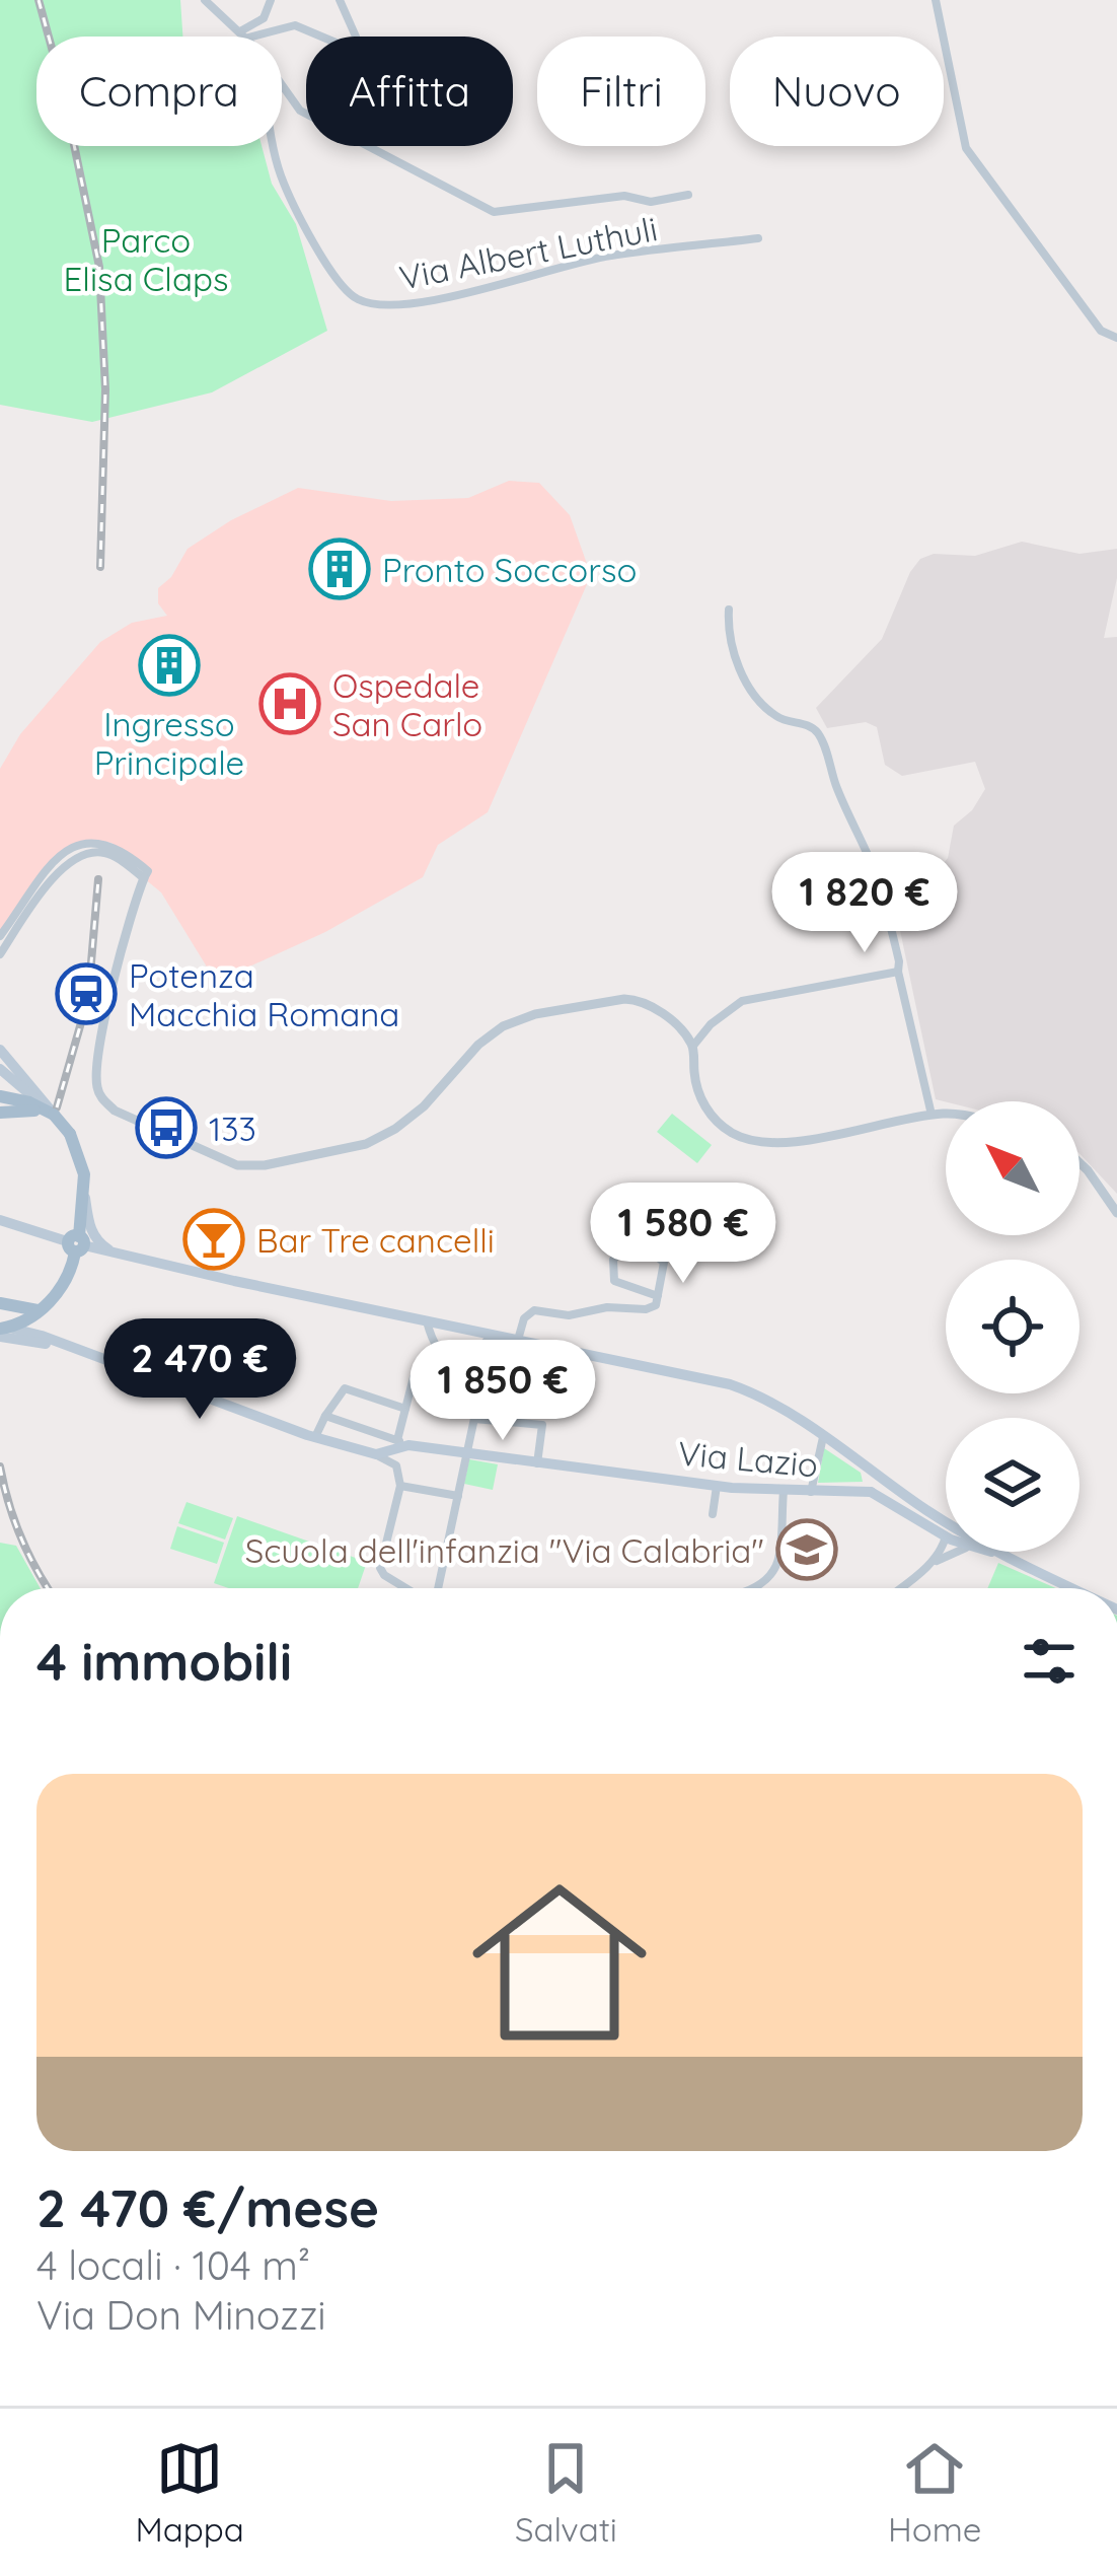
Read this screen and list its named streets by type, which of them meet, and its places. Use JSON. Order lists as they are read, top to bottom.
{
  "streets": {
    "main road": ["Via Lazio"],
    "street": ["Via Albert Luthuli"]
  },
  "parks": ["Parco Elisa Claps"],
  "places": {
    "building": ["Pronto Soccorso", "Ingresso Principale"],
    "hospital": ["Ospedale San Carlo"],
    "station": ["Potenza Macchia Romana"],
    "bus stop": ["133"],
    "bar": ["Bar Tre cancelli"],
    "school or university": ["Scuola dell'infanzia \"Via Calabria\""]
  },
  "north": "top left",
  "page": {
    "chip": [
      "Compra",
      "Affitta",
      "Filtri",
      "Nuovo"
    ],
    "price": [
      "1 820 €",
      "1 580 €",
      "2 470 €",
      "1 850 €"
    ],
    "heading": "4 immobili",
    "list": [
      {
        "name": "2 470 €/mese",
        "note": "4 locali · 104 m² · Via Don Minozzi"
      }
    ],
    "tabs": ["Mappa", "Salvati", "Home"]
  }
}
